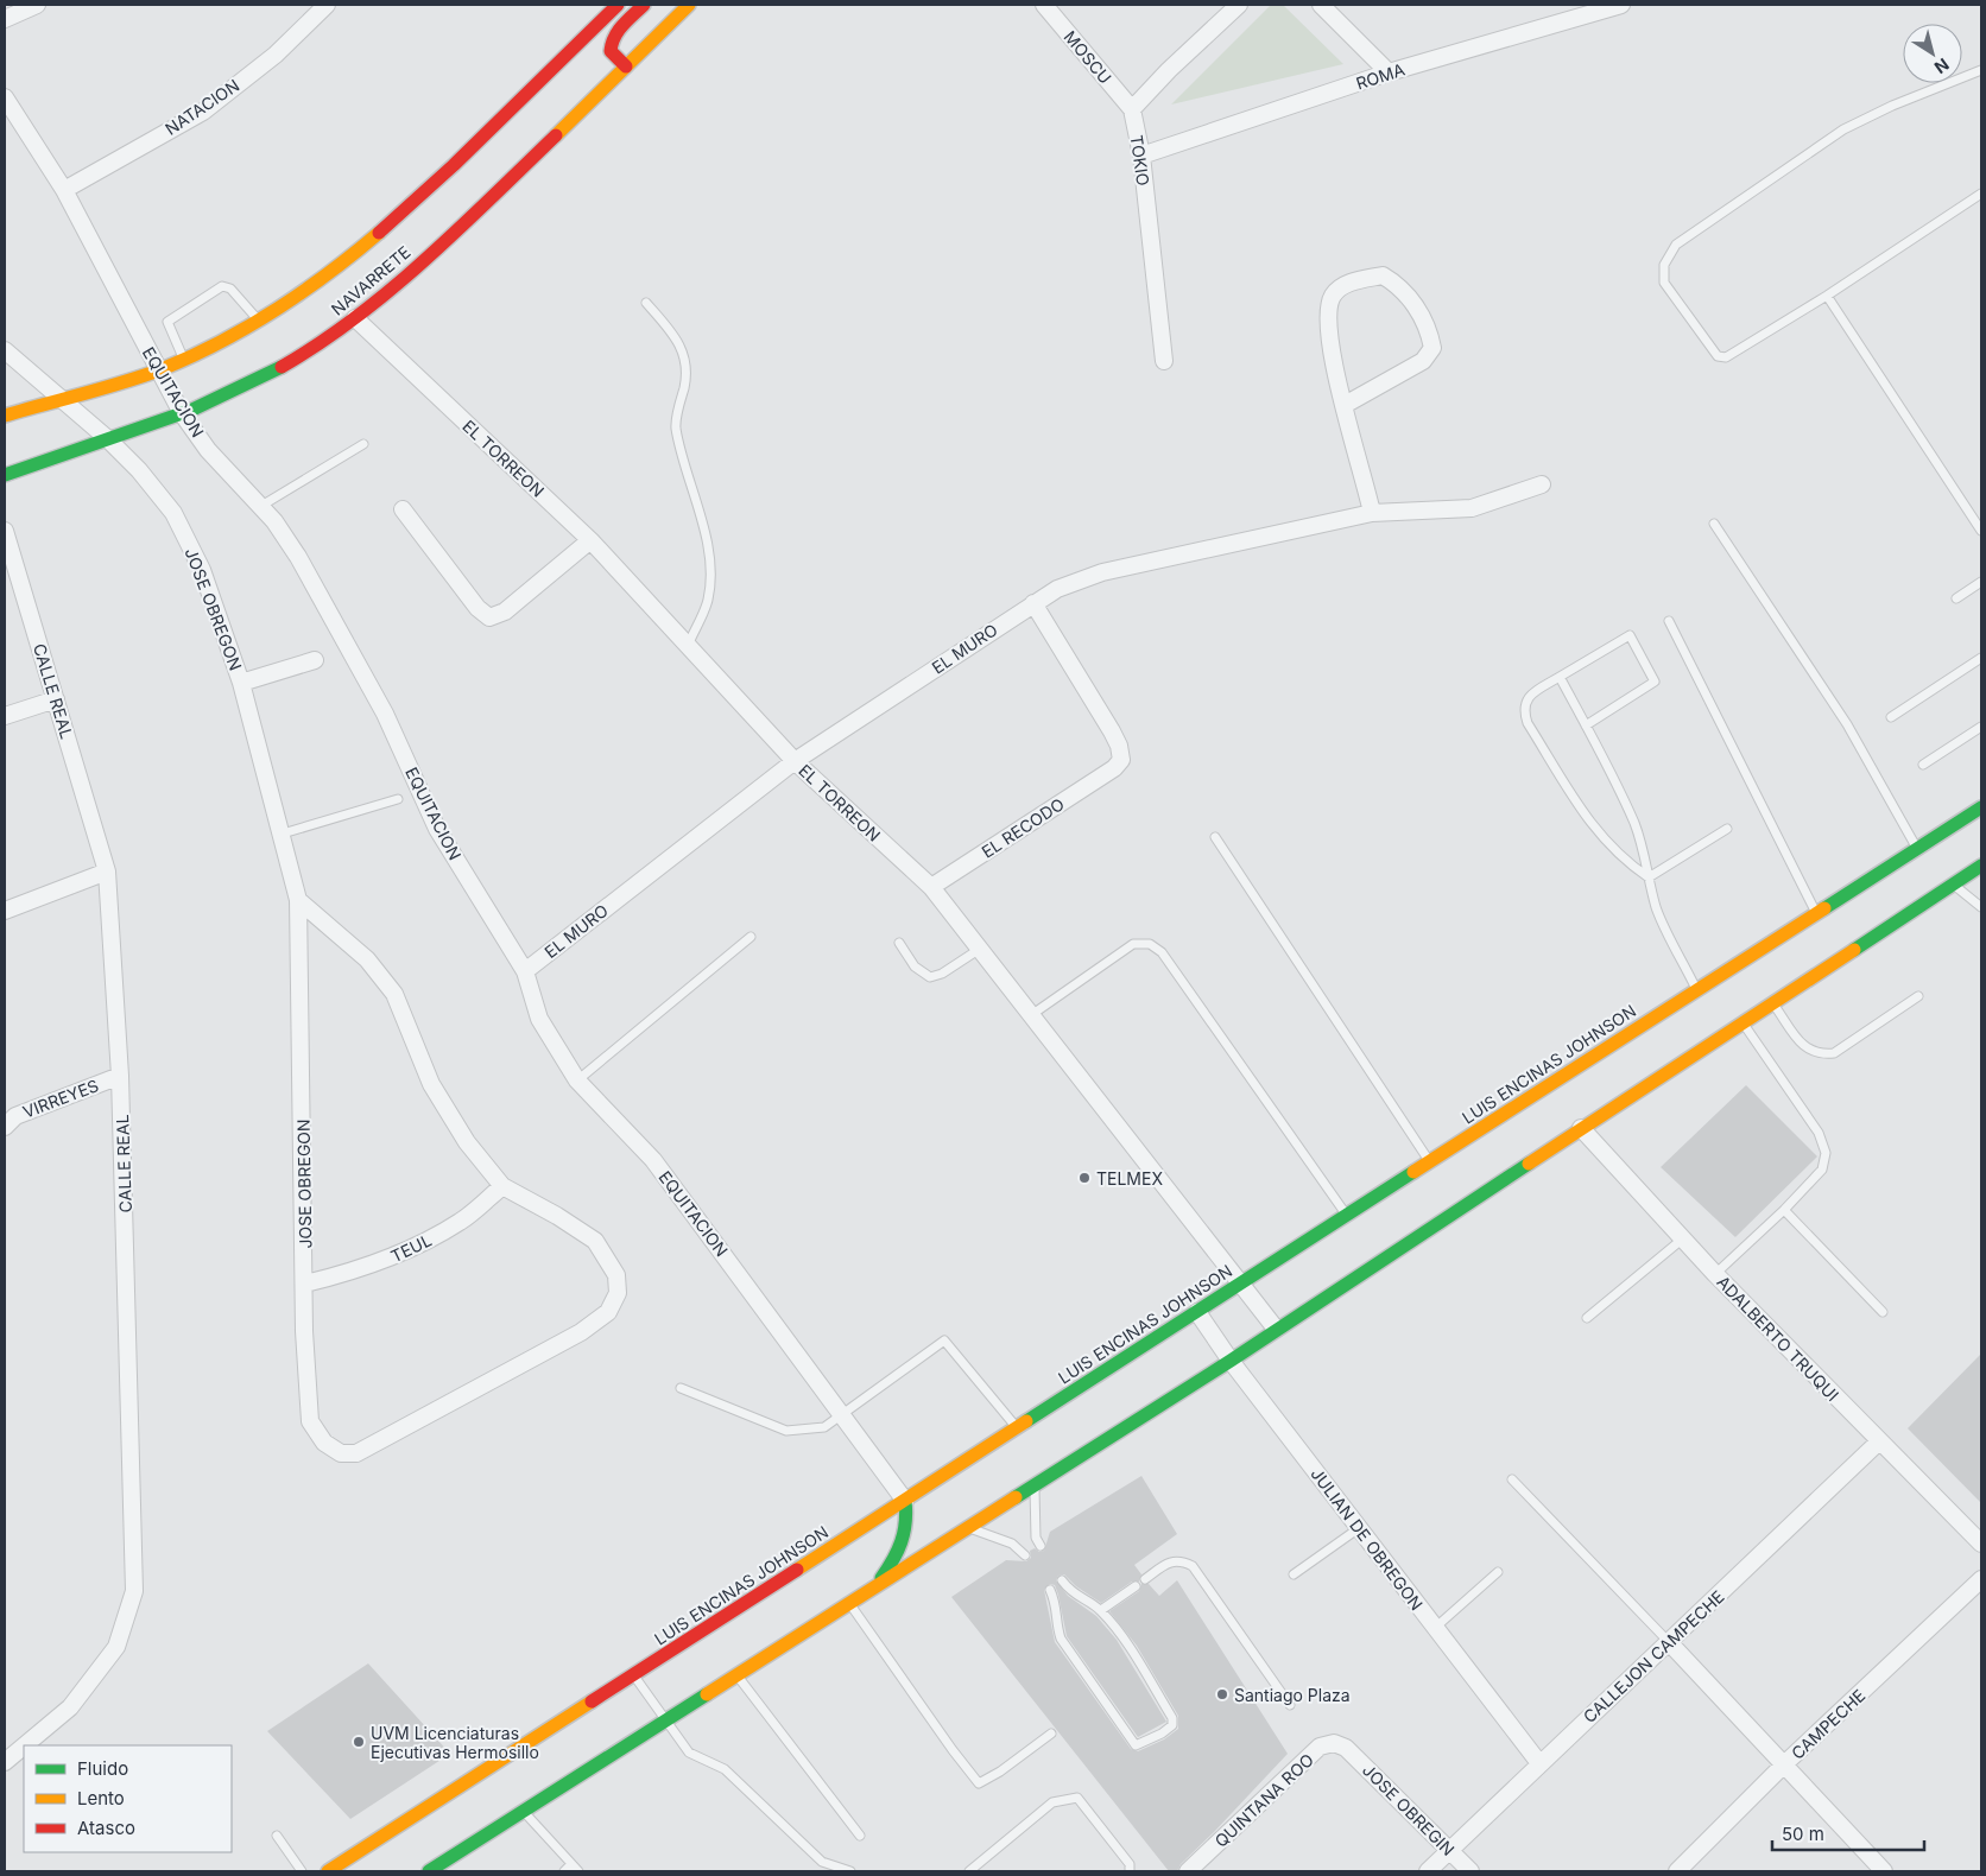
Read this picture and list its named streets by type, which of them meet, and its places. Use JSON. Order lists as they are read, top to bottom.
{
  "streets": {
    "main road": ["NAVARRETE", "LUIS ENCINAS JOHNSON"],
    "street": [
      "MOSCU",
      "ROMA",
      "NATACION",
      "TOKIO",
      "EQUITACION",
      "EL TORREON",
      "JOSE OBREGON",
      "EL MURO",
      "CALLE REAL",
      "EL RECODO",
      "VIRREYES",
      "TEUL",
      "ADALBERTO TRUQUI",
      "JULIAN DE OBREGON",
      "CALLEJON CAMPECHE",
      "CAMPECHE",
      "QUINTANA ROO",
      "JOSE OBREGIN"
    ]
  },
  "crossings": [
    ["MOSCU", "TOKIO"],
    ["ROMA", "TOKIO"],
    ["NATACION", "EQUITACION"],
    ["NAVARRETE", "EQUITACION"],
    ["NAVARRETE", "EL TORREON"],
    ["NAVARRETE", "JOSE OBREGON"],
    ["EQUITACION", "EL MURO"],
    ["EQUITACION", "LUIS ENCINAS JOHNSON"],
    ["EL TORREON", "EL MURO"],
    ["EL TORREON", "EL RECODO"],
    ["EL TORREON", "LUIS ENCINAS JOHNSON"],
    ["JOSE OBREGON", "TEUL"],
    ["EL MURO", "EL RECODO"],
    ["CALLE REAL", "VIRREYES"],
    ["LUIS ENCINAS JOHNSON", "JULIAN DE OBREGON"],
    ["ADALBERTO TRUQUI", "CALLEJON CAMPECHE"],
    ["JULIAN DE OBREGON", "CALLEJON CAMPECHE"],
    ["CALLEJON CAMPECHE", "JOSE OBREGIN"],
    ["QUINTANA ROO", "JOSE OBREGIN"]
  ],
  "places": ["TELMEX", "Santiago Plaza", "UVM Licenciaturas Ejecutivas Hermosillo"],
  "legend": ["Fluido", "Lento", "Atasco"],
  "scale_bar": "50 m",
  "north": "bottom right"
}
